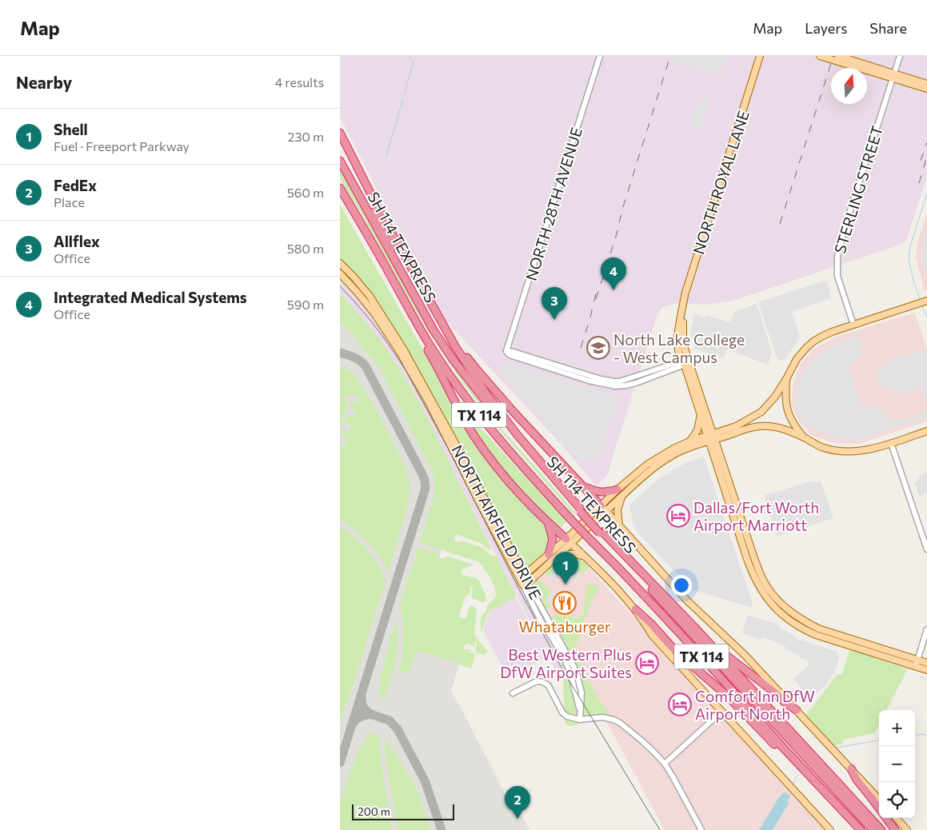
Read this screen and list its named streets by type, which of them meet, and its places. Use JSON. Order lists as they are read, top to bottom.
{
  "streets": {
    "highway": ["SH 114 TEXPRESS", "TX 114"],
    "main road": ["NORTH ROYAL LANE", "NORTH AIRFIELD DRIVE"],
    "street": ["STERLING STREET", "NORTH 28TH AVENUE"]
  },
  "crossings": [
    ["NORTH ROYAL LANE", "NORTH 28TH AVENUE"],
    ["SH 114 TEXPRESS", "TX 114"]
  ],
  "places": {
    "school or university": ["North Lake College - West Campus"],
    "hotel": ["Dallas/Fort Worth Airport Marriott", "Best Western Plus DfW Airport Suites", "Comfort Inn DfW Airport North"],
    "restaurant": ["Whataburger"]
  },
  "scale_bar": "200 m",
  "north": "top",
  "page": {
    "header": "Map",
    "nav": ["Map", "Layers", "Share"],
    "heading": ["Nearby", "4 results"],
    "list": [
      {
        "mark": "1",
        "name": "Shell",
        "note": "Fuel · Freeport Parkway",
        "value": "230 m"
      },
      {
        "mark": "2",
        "name": "FedEx",
        "note": "Place",
        "value": "560 m"
      },
      {
        "mark": "3",
        "name": "Allflex",
        "note": "Office",
        "value": "580 m"
      },
      {
        "mark": "4",
        "name": "Integrated Medical Systems",
        "note": "Office",
        "value": "590 m"
      }
    ],
    "pins": [
      "4",
      "3",
      "1",
      "2"
    ],
    "map_buttons": ["+", "−"],
    "scale": "200 m"
  }
}
